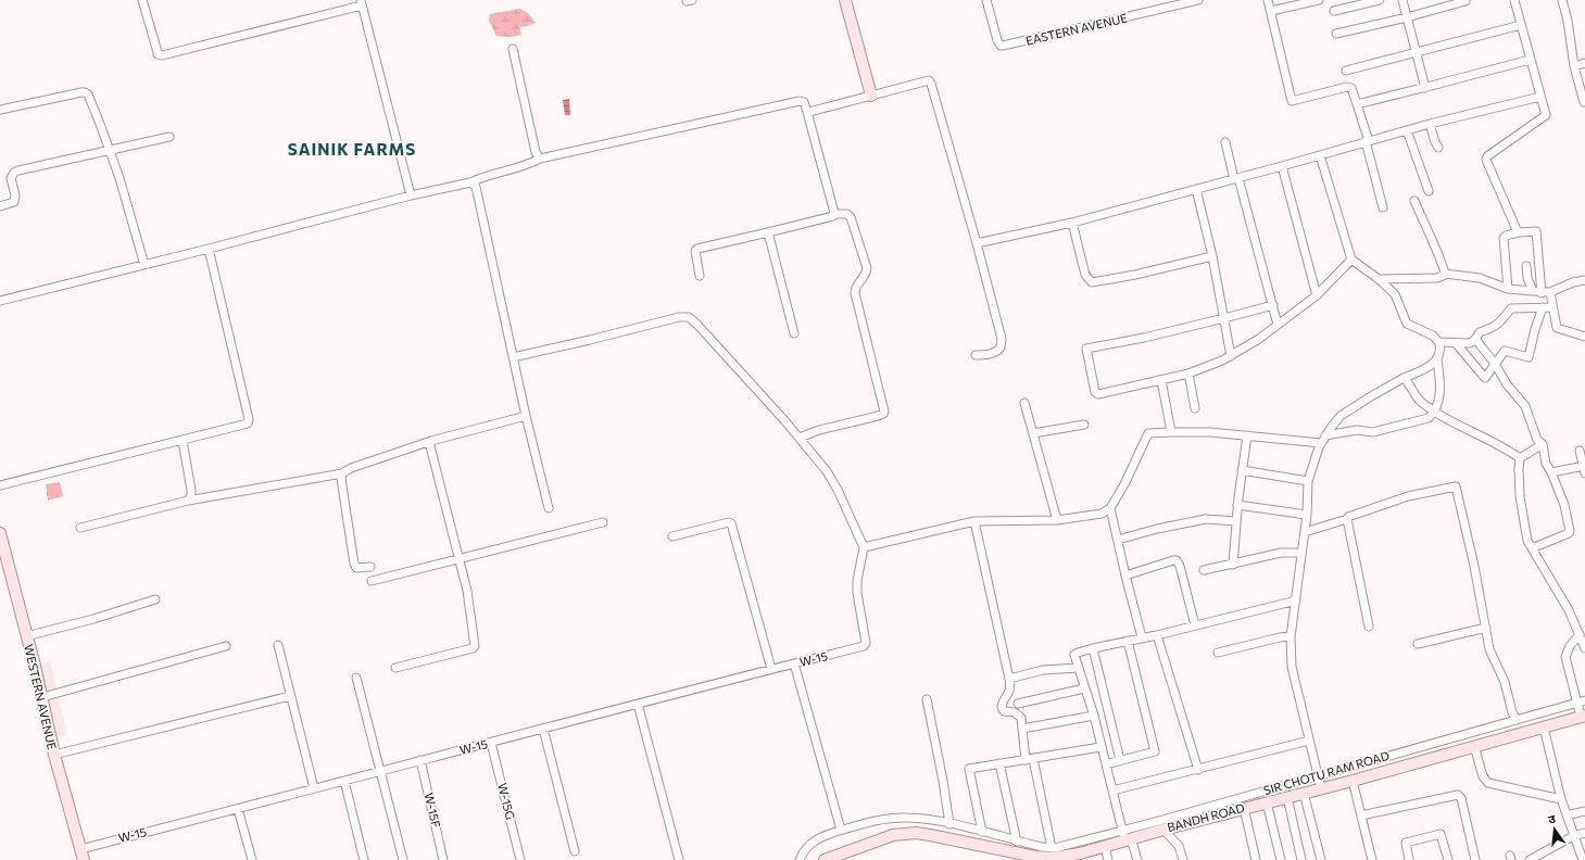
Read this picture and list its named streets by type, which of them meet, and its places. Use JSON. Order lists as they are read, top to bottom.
{
  "streets": {
    "street": [
      "EASTERN AVENUE",
      "W-15",
      "WESTERN AVENUE",
      "SIR CHOTU RAM ROAD",
      "W-15G",
      "W-15F",
      "BANDH ROAD"
    ]
  },
  "crossings": [
    ["W-15", "WESTERN AVENUE"],
    ["W-15", "W-15G"],
    ["W-15", "W-15F"],
    ["SIR CHOTU RAM ROAD", "BANDH ROAD"]
  ],
  "districts": ["SAINIK FARMS"],
  "north": "top"
}
